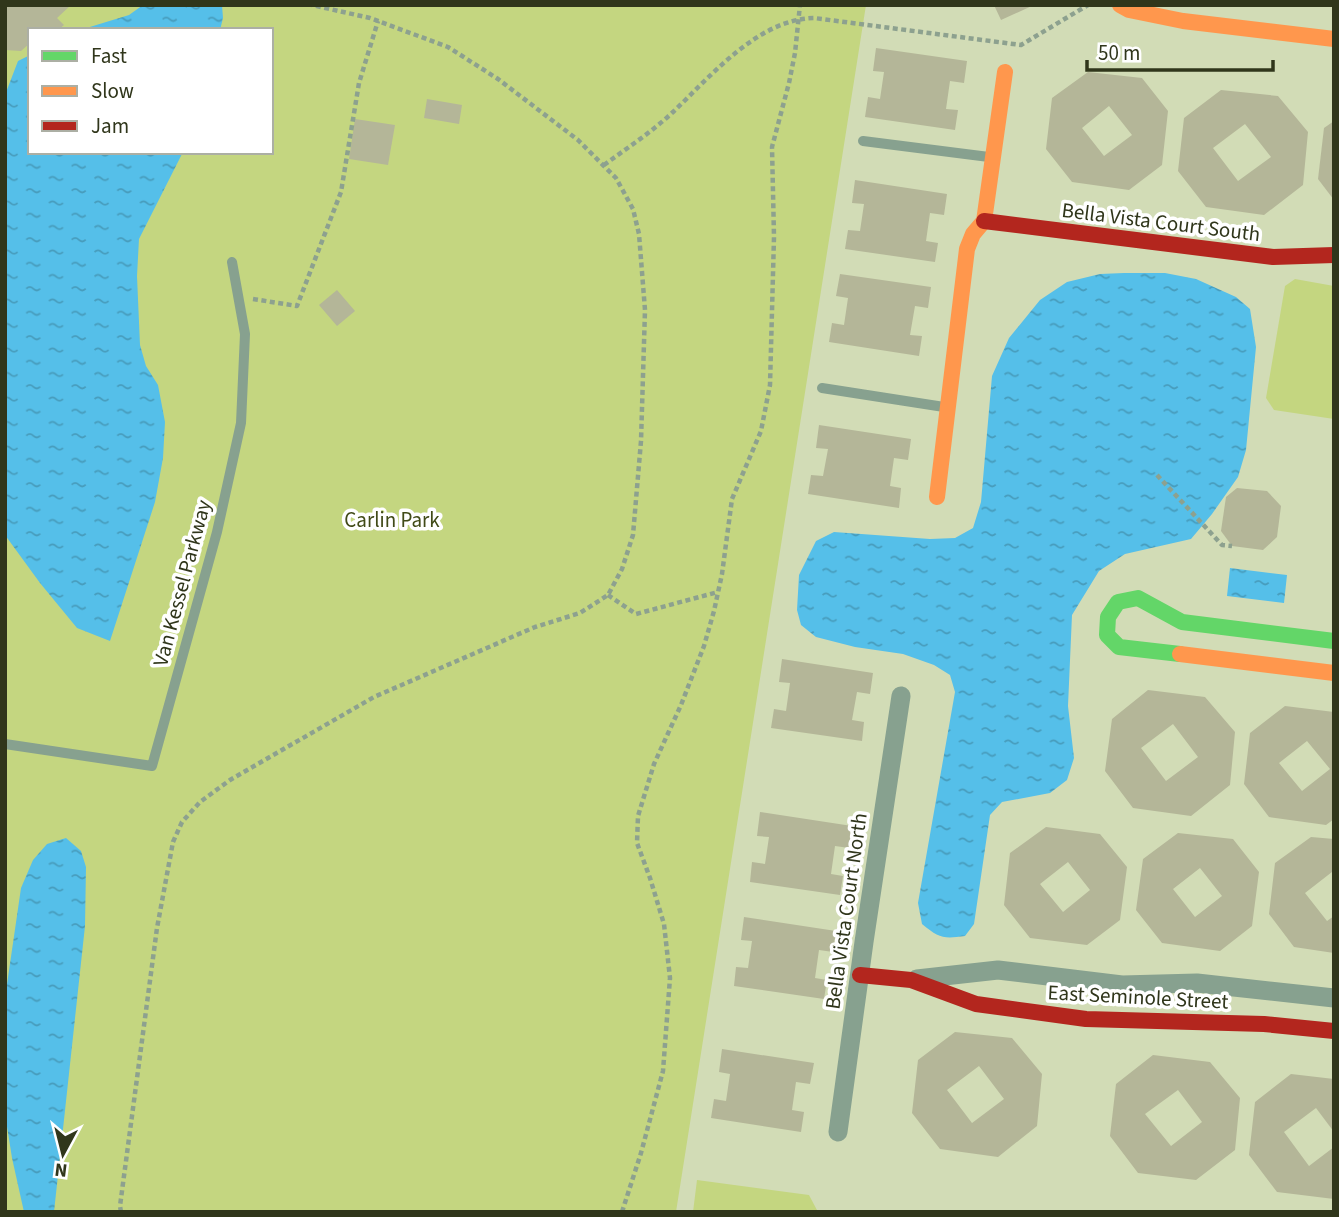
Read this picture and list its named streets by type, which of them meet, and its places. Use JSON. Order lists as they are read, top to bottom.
{
  "streets": {
    "street": ["Bella Vista Court South", "Bella Vista Court North", "East Seminole Street"],
    "lane": ["Van Kessel Parkway"]
  },
  "crossings": [
    ["Bella Vista Court North", "East Seminole Street"]
  ],
  "parks": ["Carlin Park"],
  "legend": ["Fast", "Slow", "Jam"],
  "scale_bar": "50 m",
  "north": "bottom"
}
